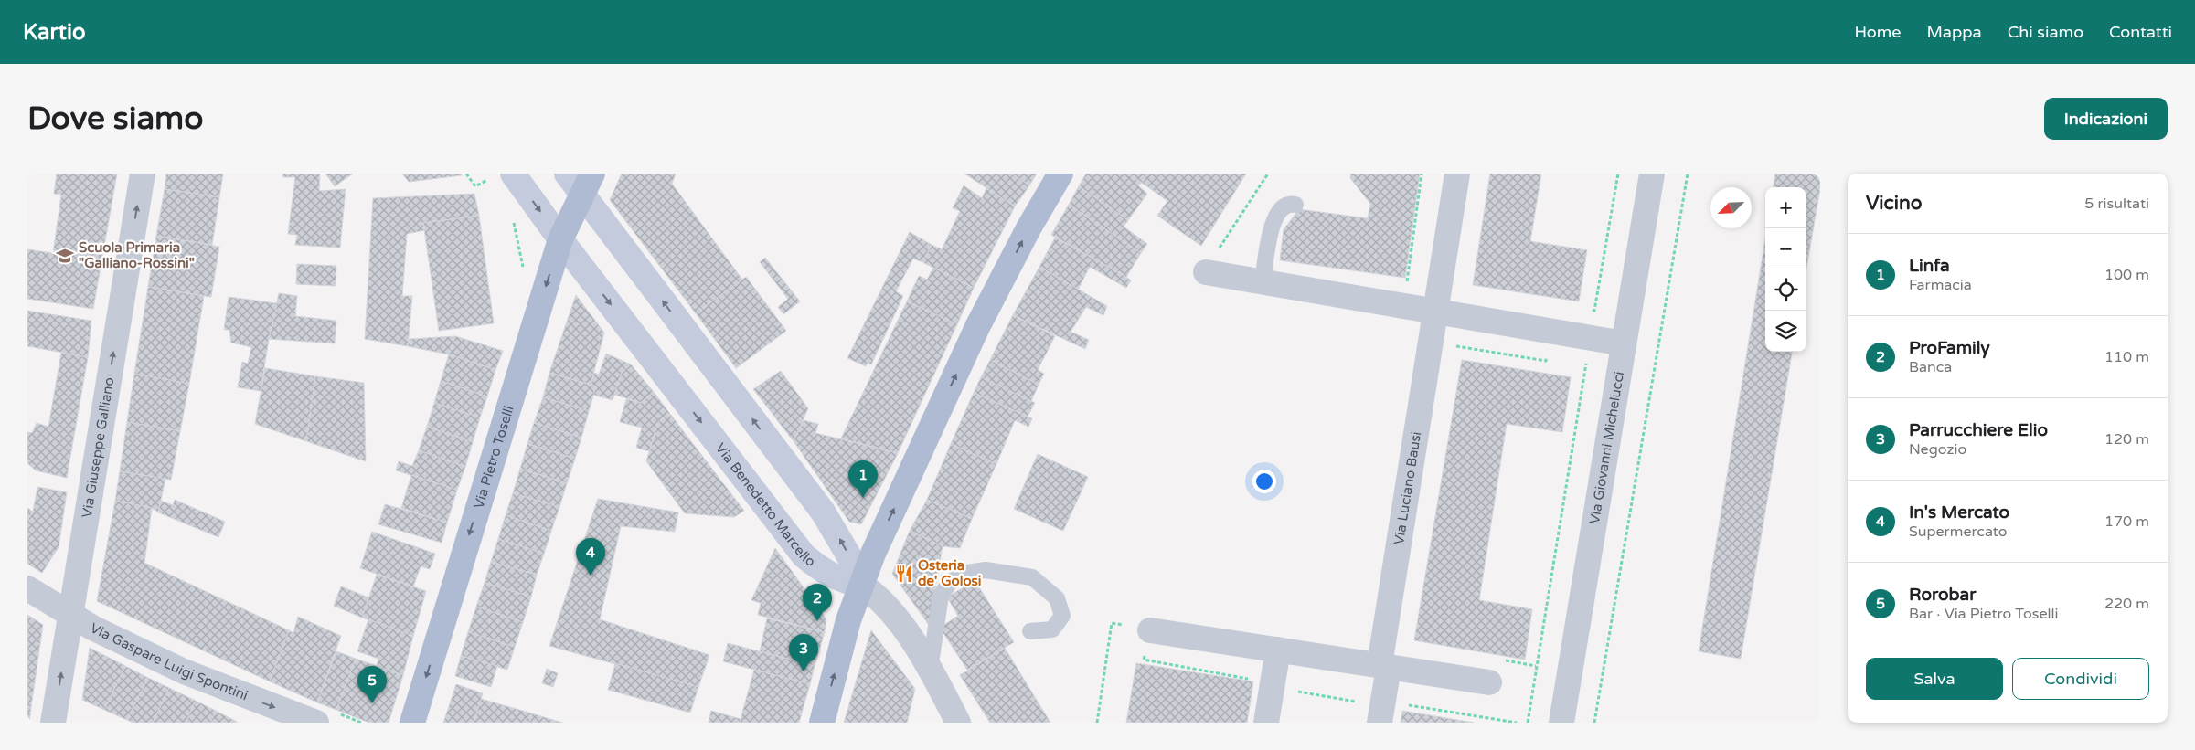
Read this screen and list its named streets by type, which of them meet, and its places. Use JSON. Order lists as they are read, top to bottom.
{
  "streets": {
    "main road": ["Via Pietro Toselli"],
    "street": [
      "Via Giuseppe Galliano",
      "Via Giovanni Michelucci",
      "Via Luciano Bausi",
      "Via Benedetto Marcello",
      "Via Gaspare Luigi Spontini"
    ]
  },
  "crossings": [
    ["Via Giuseppe Galliano", "Via Gaspare Luigi Spontini"],
    ["Via Pietro Toselli", "Via Benedetto Marcello"]
  ],
  "one_way": ["Via Giuseppe Galliano", "Via Pietro Toselli", "Via Gaspare Luigi Spontini"],
  "places": {
    "school or university": ["Scuola Primaria \"Galliano-Rossini\""],
    "restaurant": ["Osteria de' Golosi"]
  },
  "north": "bottom left",
  "page": {
    "header": "Kartio",
    "nav": [
      "Home",
      "Mappa",
      "Chi siamo",
      "Contatti"
    ],
    "buttons": [
      "Indicazioni",
      ["Salva", "Condividi"]
    ],
    "title": "Dove siamo",
    "heading": ["Vicino", "5 risultati"],
    "map_buttons": ["+", "−"],
    "list": [
      {
        "mark": "1",
        "name": "Linfa",
        "note": "Farmacia",
        "value": "100 m"
      },
      {
        "mark": "2",
        "name": "ProFamily",
        "note": "Banca",
        "value": "110 m"
      },
      {
        "mark": "3",
        "name": "Parrucchiere Elio",
        "note": "Negozio",
        "value": "120 m"
      },
      {
        "mark": "4",
        "name": "In's Mercato",
        "note": "Supermercato",
        "value": "170 m"
      },
      {
        "mark": "5",
        "name": "Rorobar",
        "note": "Bar · Via Pietro Toselli",
        "value": "220 m"
      }
    ],
    "pins": [
      "1",
      "4",
      "2",
      "3",
      "5"
    ]
  }
}
